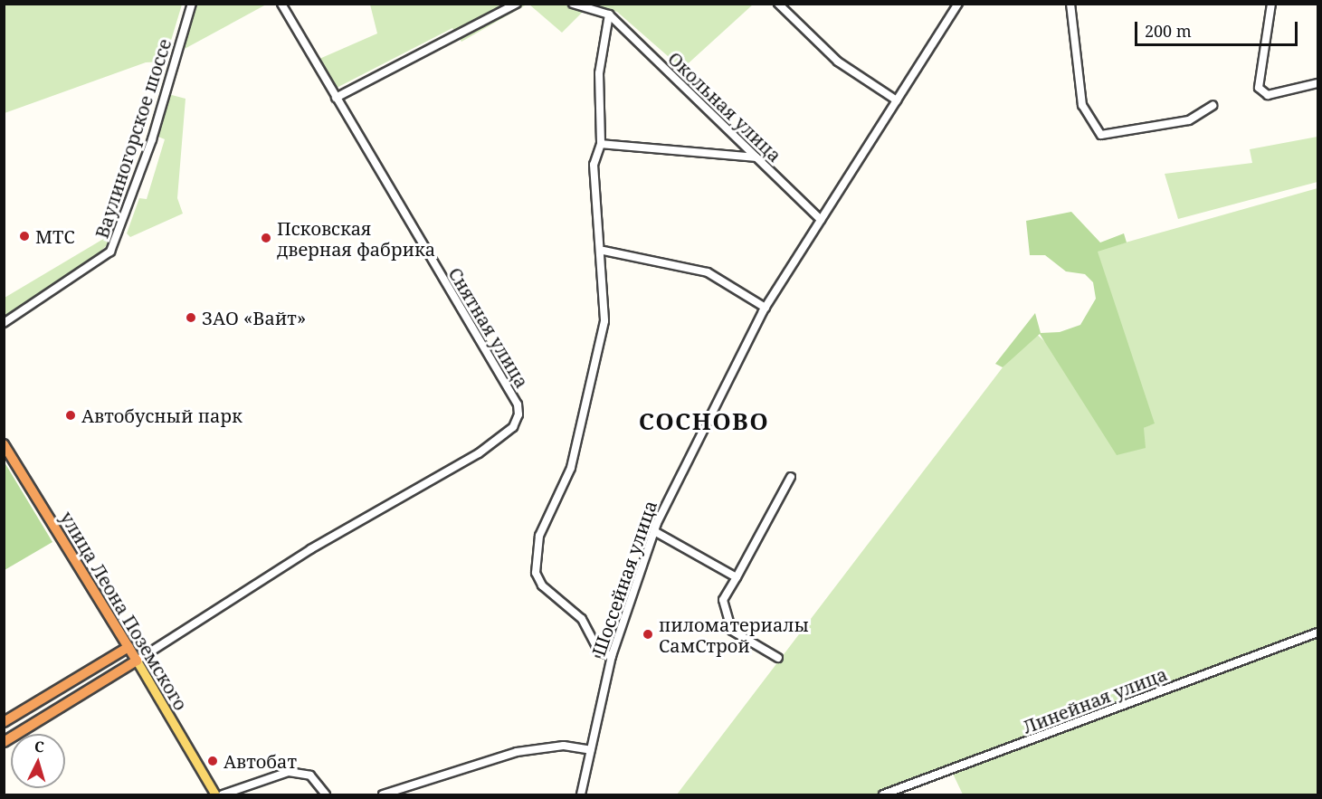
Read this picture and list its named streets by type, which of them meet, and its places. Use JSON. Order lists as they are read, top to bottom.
{
  "streets": {
    "highway": ["улица Леона Поземского"],
    "street": [
      "Окольная улица",
      "Ваулиногорское шоссе",
      "Снятная улица",
      "Шоссейная улица",
      "Линейная улица"
    ]
  },
  "crossings": [
    ["Окольная улица", "Шоссейная улица"],
    ["Снятная улица", "улица Леона Поземского"]
  ],
  "districts": ["СОСНОВО"],
  "places": [
    "МТС",
    "Псковская дверная фабрика",
    "ЗАО «Вайт»",
    "Автобусный парк",
    "пиломатериалы СамСтрой",
    "Автобат"
  ],
  "scale_bar": "200 m",
  "north": "top"
}
